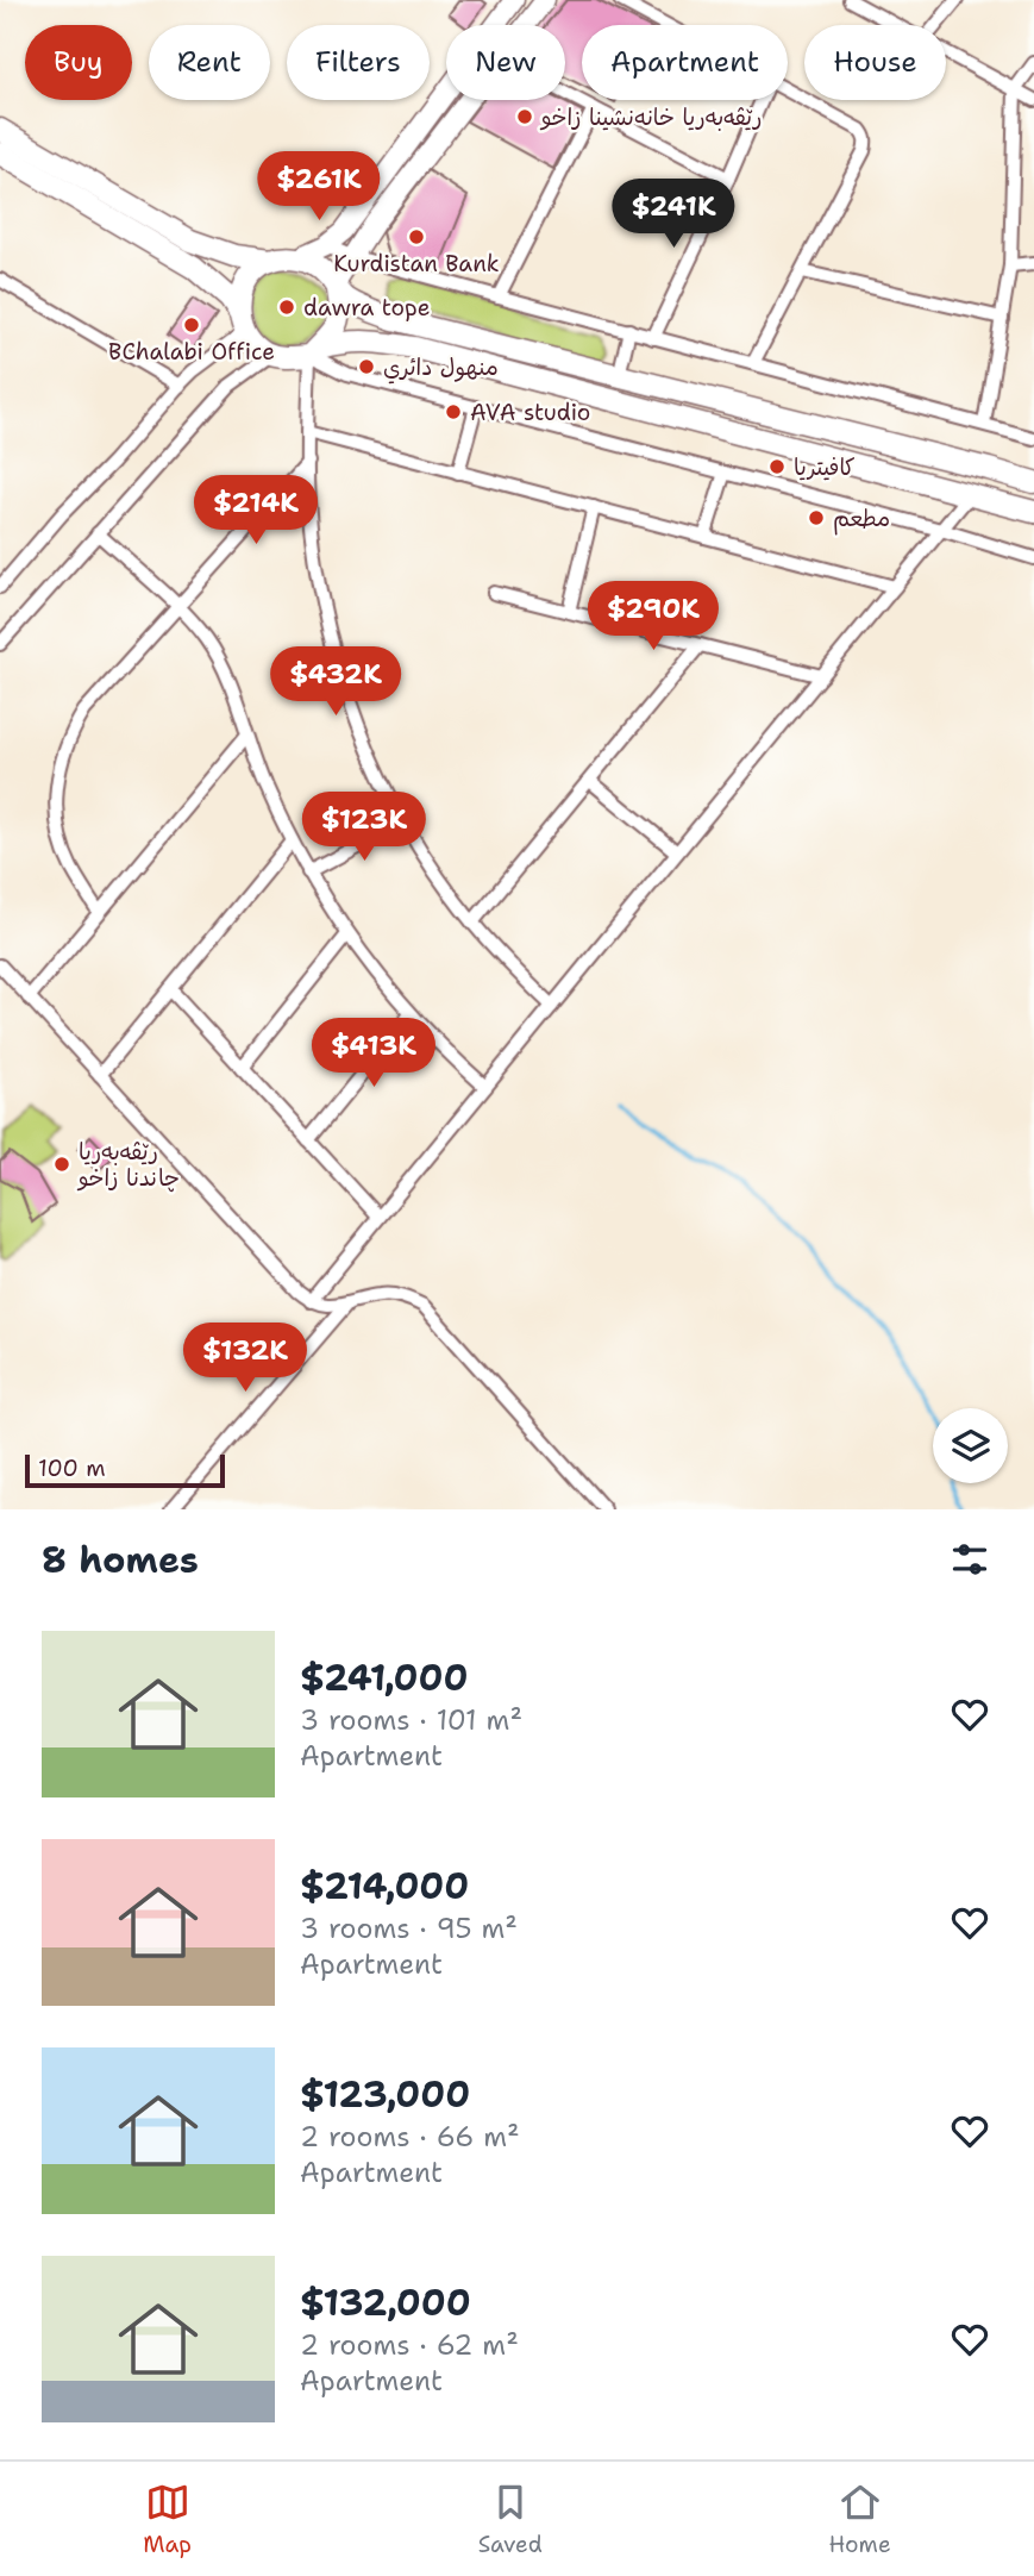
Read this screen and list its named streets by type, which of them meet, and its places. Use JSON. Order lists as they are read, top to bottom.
{
  "places": [
    "رێڤه‌به‌ريا خانه‌نشينا زاخو",
    "Kurdistan Bank",
    "dawra tope",
    "BChalabi Office",
    "منهول دائري",
    "AVA studio",
    "كافيتريا",
    "مطعم",
    "رێڤه‌به‌ريا چاندنا زاخو"
  ],
  "scale_bar": "100 m",
  "page": {
    "chip": [
      "Buy",
      "Rent",
      "Filters",
      "New",
      "Apartment",
      "House"
    ],
    "price": [
      "$261K",
      "$241K",
      "$214K",
      "$290K",
      "$432K",
      "$123K",
      "$413K",
      "$132K"
    ],
    "scale": "100 m",
    "heading": "8 homes",
    "list": [
      {
        "name": "$241,000",
        "note": "3 rooms · 101 m² · Apartment"
      },
      {
        "name": "$214,000",
        "note": "3 rooms · 95 m² · Apartment"
      },
      {
        "name": "$123,000",
        "note": "2 rooms · 66 m² · Apartment"
      },
      {
        "name": "$132,000",
        "note": "2 rooms · 62 m² · Apartment"
      }
    ],
    "tabs": ["Map", "Saved", "Home"]
  }
}
